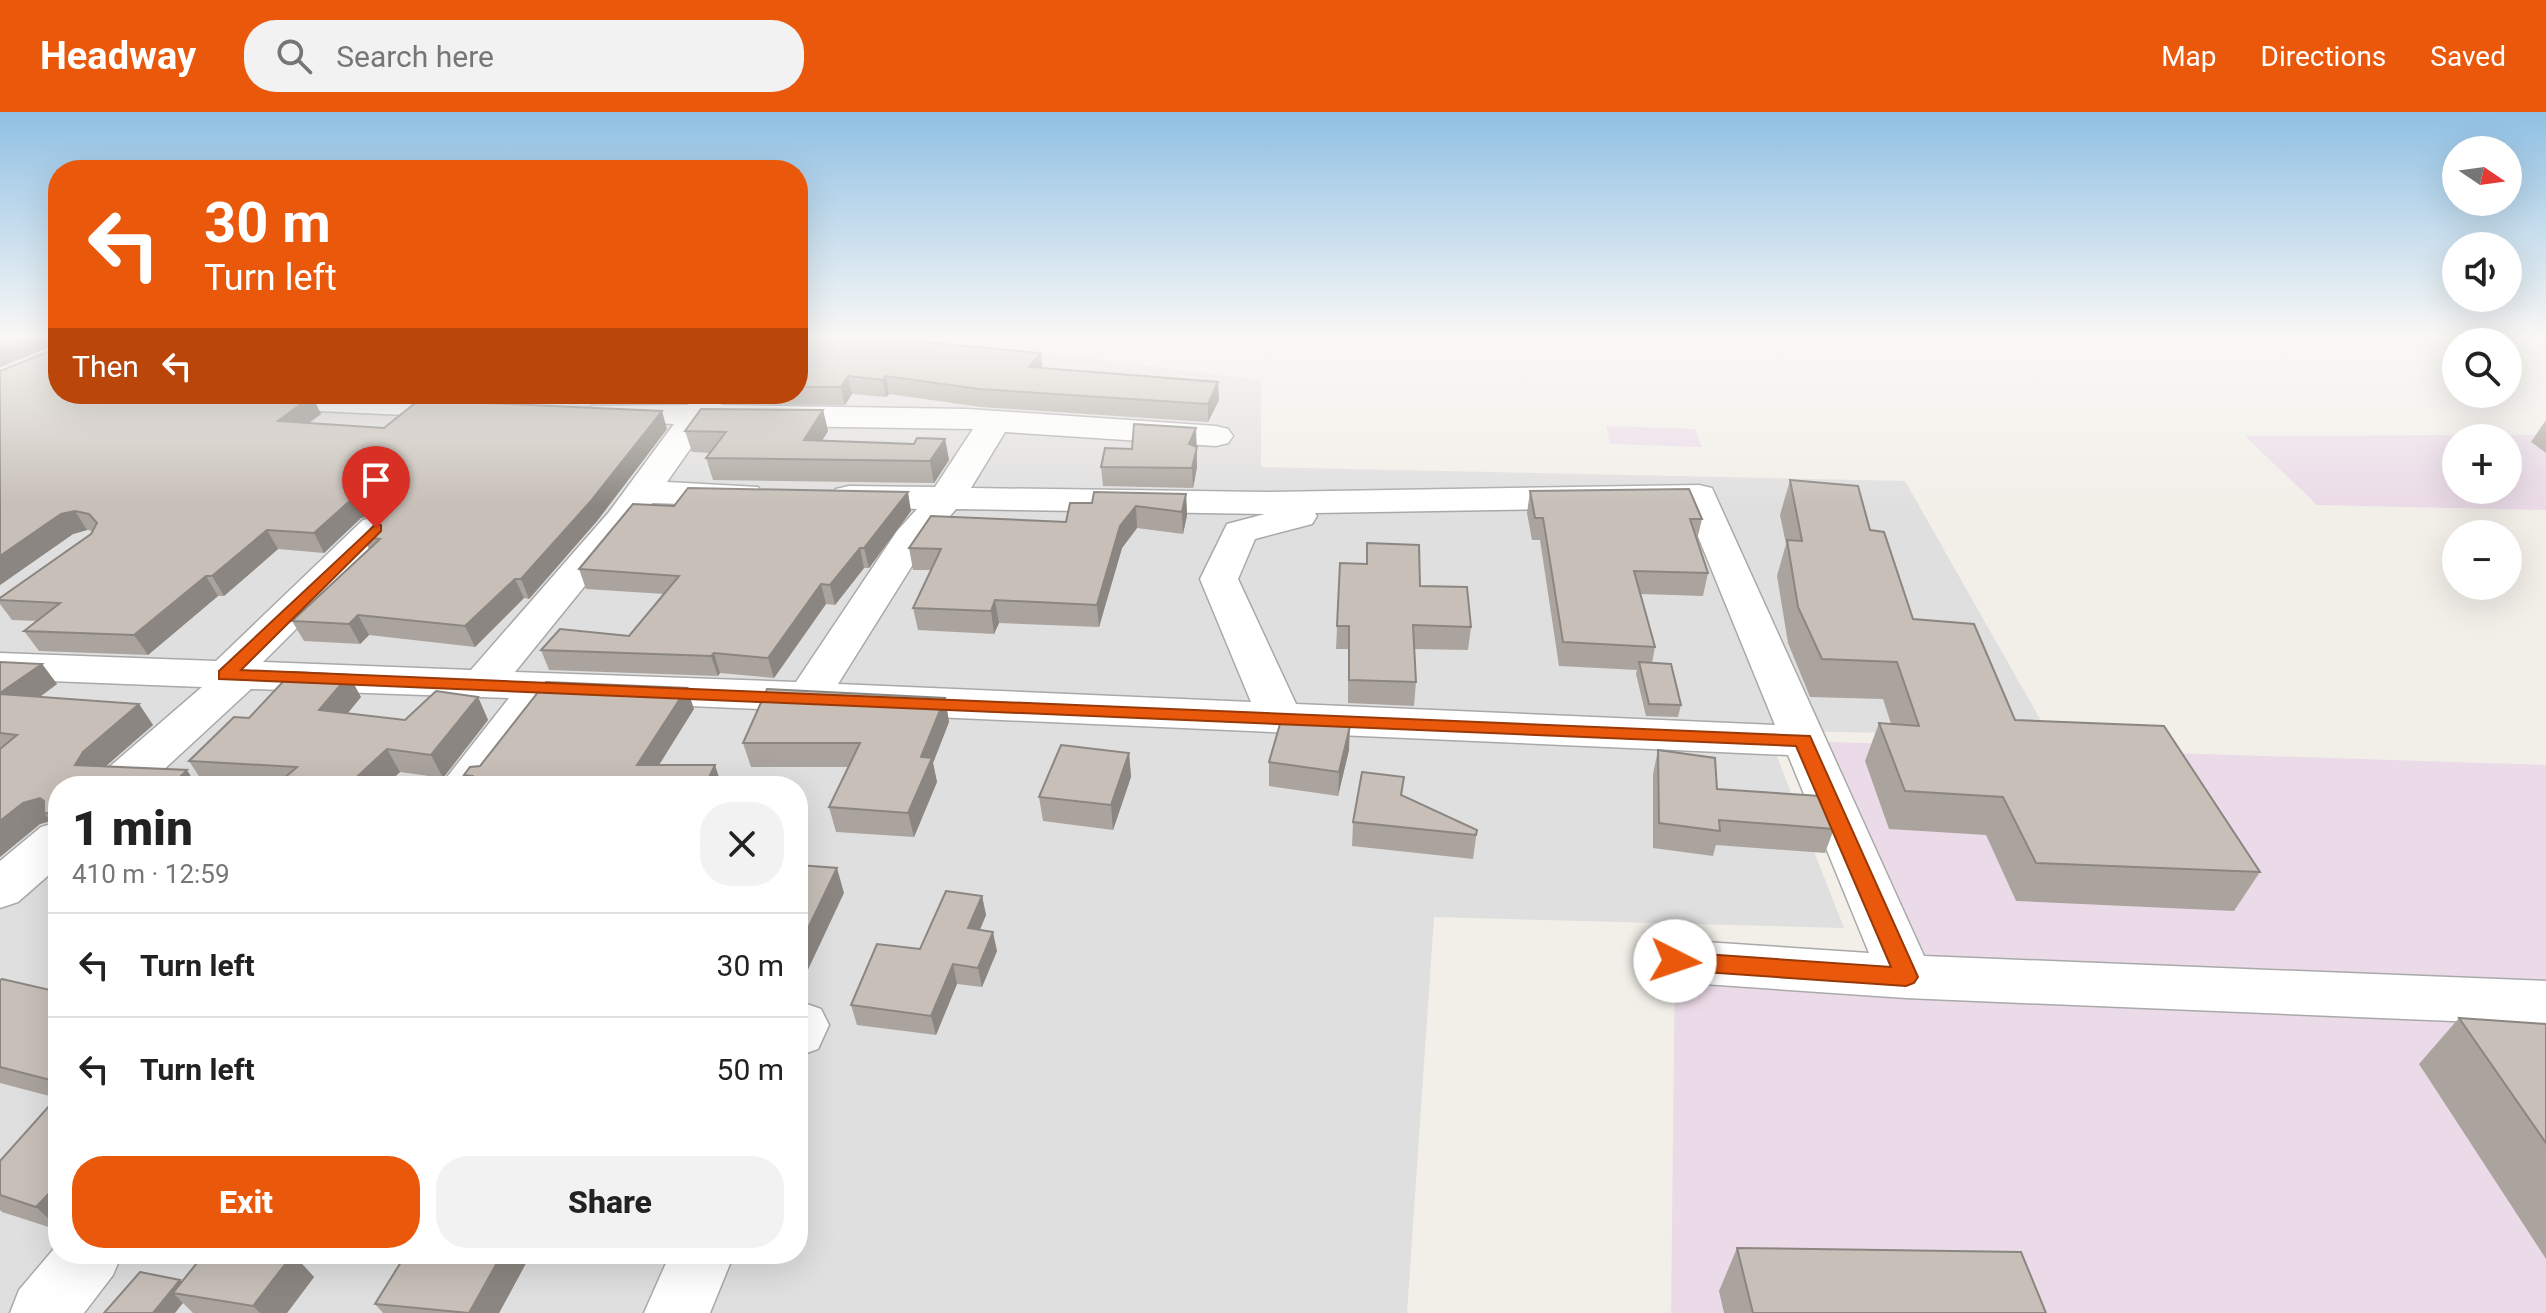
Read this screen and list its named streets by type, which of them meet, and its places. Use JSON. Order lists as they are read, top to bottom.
{
  "north": "right",
  "page": {
    "header": "Headway",
    "search": "Search here",
    "nav": ["Map", "Directions", "Saved"],
    "map_buttons": ["+", "−"],
    "turn": ["30 m", "Turn left"],
    "then": "Then",
    "heading": ["1 min", "410 m · 12:59"],
    "list": [
      {
        "name": "Turn left",
        "value": "30 m"
      },
      {
        "name": "Turn left",
        "value": "50 m"
      }
    ],
    "buttons": ["Exit", "Share"]
  }
}
